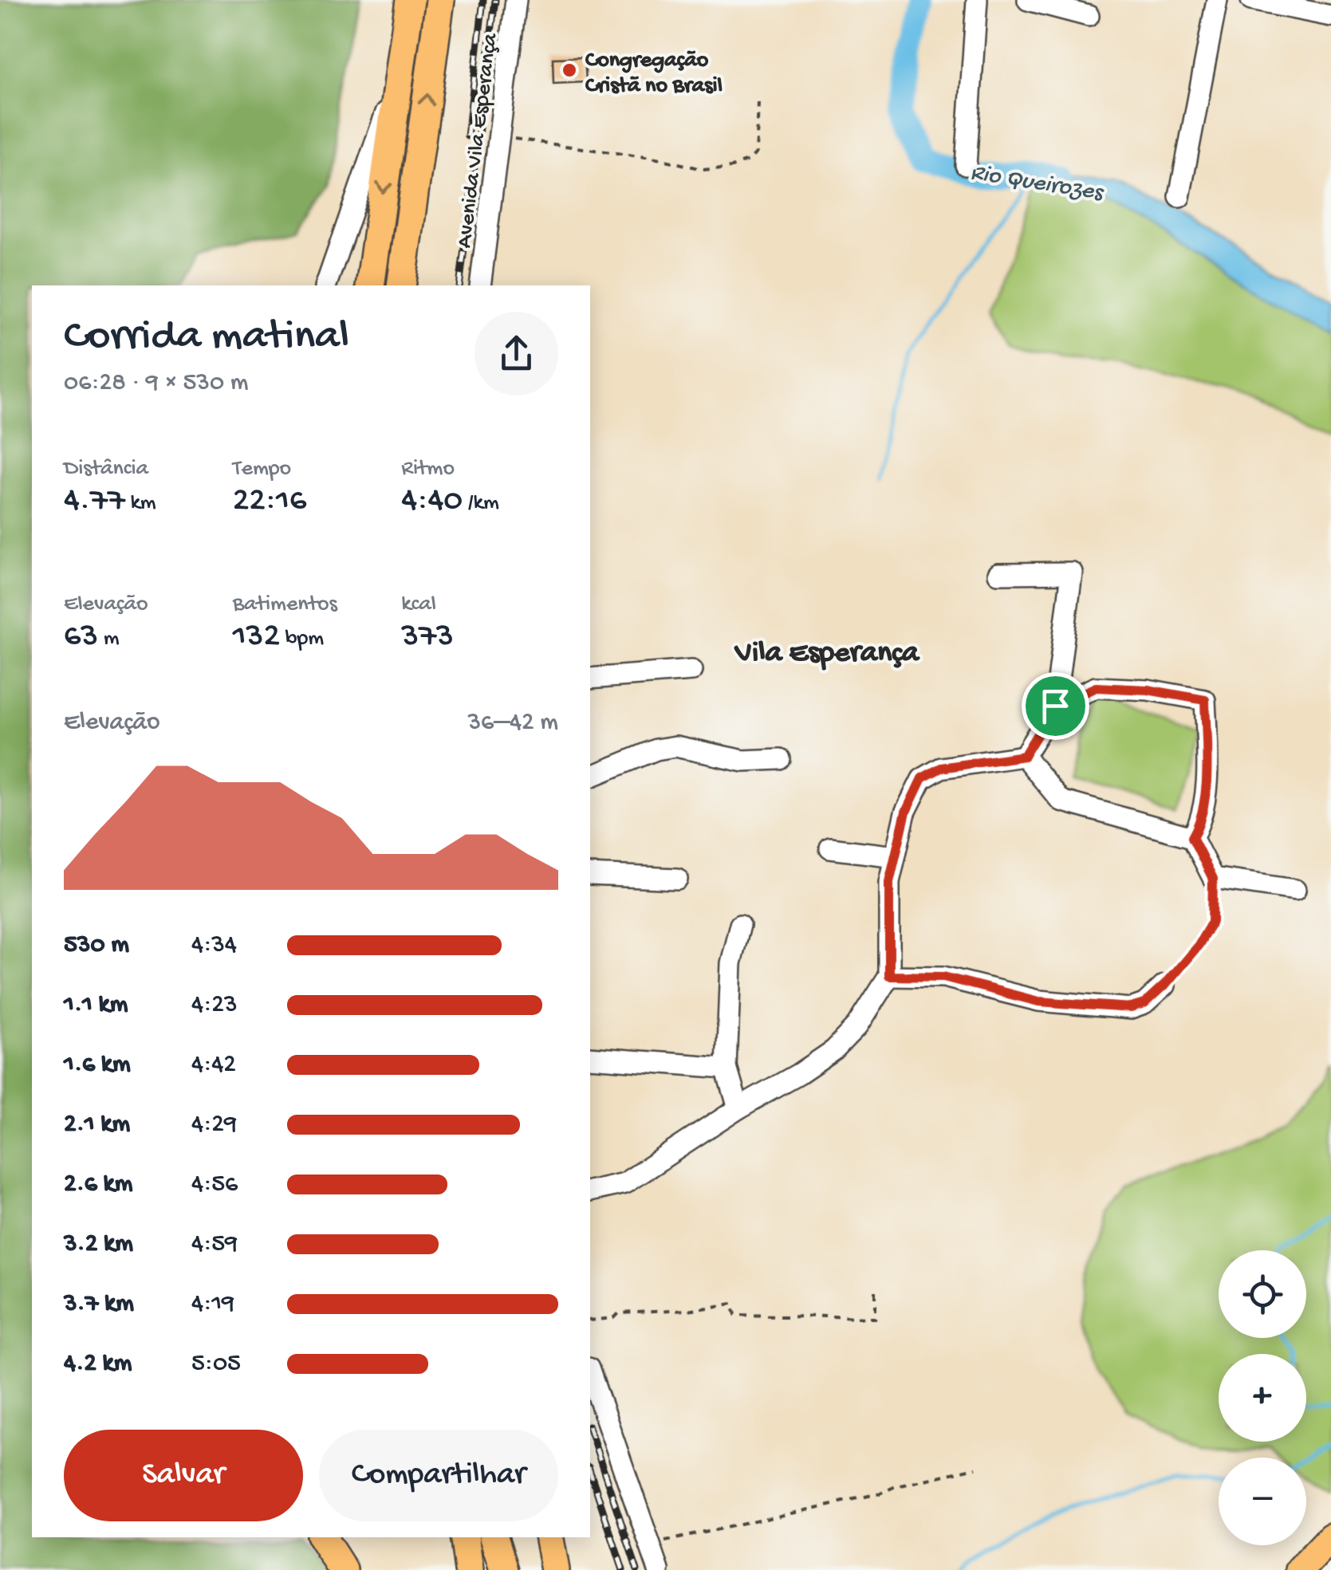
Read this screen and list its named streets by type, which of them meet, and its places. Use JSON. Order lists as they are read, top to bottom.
{
  "streets": {
    "street": ["Avenida Vila Esperança"]
  },
  "districts": ["Vila Esperança"],
  "water": ["Rio Queirozes"],
  "places": ["Congregação Cristã no Brasil"],
  "page": {
    "heading": ["Corrida matinal", "06:28 · 9 × 530 m"],
    "stats": [
      ["Distância", "4.77 km"],
      ["Tempo", "22:16"],
      ["Ritmo", "4:40 /km"],
      ["Elevação", "63 m"],
      ["Batimentos", "132 bpm"],
      ["kcal", "373"]
    ],
    "chart": ["Elevação", "36–42 m"],
    "list": [
      {
        "name": "530 m",
        "note": "4:34"
      },
      {
        "name": "1.1 km",
        "note": "4:23"
      },
      {
        "name": "1.6 km",
        "note": "4:42"
      },
      {
        "name": "2.1 km",
        "note": "4:29"
      },
      {
        "name": "2.6 km",
        "note": "4:56"
      },
      {
        "name": "3.2 km",
        "note": "4:59"
      },
      {
        "name": "3.7 km",
        "note": "4:19"
      },
      {
        "name": "4.2 km",
        "note": "5:05"
      }
    ],
    "map_buttons": ["+", "−"],
    "buttons": ["Salvar", "Compartilhar"]
  }
}
